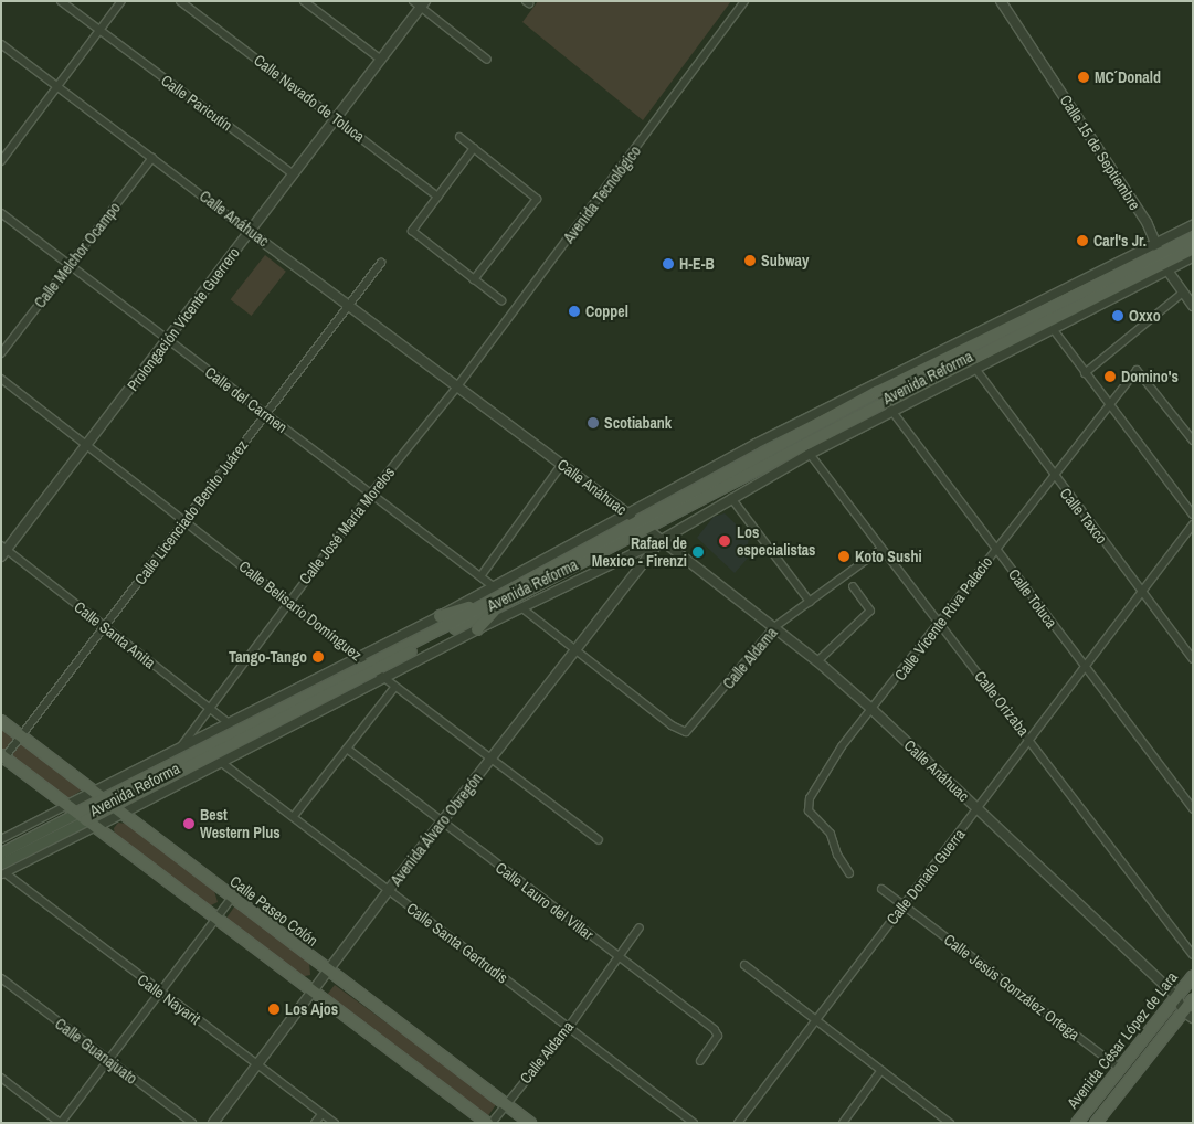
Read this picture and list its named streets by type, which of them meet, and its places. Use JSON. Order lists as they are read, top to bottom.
{
  "streets": {
    "main road": ["Avenida Reforma", "Calle Paseo Colón", "Avenida César López de Lara"],
    "street": [
      "Calle Nevado de Toluca",
      "Calle Paricutín",
      "Calle 15 de Septiembre",
      "Avenida Tecnológico",
      "Calle Anáhuac",
      "Calle Melchor Ocampo",
      "Prolongación Vicente Guerrero",
      "Calle del Carmen",
      "Calle Licenciado Benito Juárez",
      "Calle Taxco",
      "Calle José María Morelos",
      "Calle Toluca",
      "Calle Belisario Domínguez",
      "Calle Vicente Riva Palacio",
      "Calle Santa Anita",
      "Calle Aldama",
      "Calle Orizaba",
      "Avenida Álvaro Obregón",
      "Calle Donato Guerra",
      "Calle Lauro del Villar",
      "Calle Santa Gertrudis",
      "Calle Jesús González Ortega",
      "Calle Nayarit",
      "Calle Guanajuato"
    ]
  },
  "crossings": [
    ["Calle Nevado de Toluca", "Prolongación Vicente Guerrero"],
    ["Calle Paricutín", "Prolongación Vicente Guerrero"],
    ["Calle 15 de Septiembre", "Avenida Reforma"],
    ["Avenida Tecnológico", "Calle Anáhuac"],
    ["Avenida Tecnológico", "Calle José María Morelos"],
    ["Calle Anáhuac", "Calle Melchor Ocampo"],
    ["Calle Anáhuac", "Prolongación Vicente Guerrero"],
    ["Calle Anáhuac", "Avenida Reforma"],
    ["Calle Anáhuac", "Calle Licenciado Benito Juárez"],
    ["Calle Anáhuac", "Calle José María Morelos"],
    ["Calle Anáhuac", "Calle Vicente Riva Palacio"],
    ["Calle Anáhuac", "Calle Aldama"],
    ["Calle Anáhuac", "Avenida Álvaro Obregón"],
    ["Calle Anáhuac", "Calle Donato Guerra"],
    ["Calle Anáhuac", "Avenida César López de Lara"],
    ["Calle Melchor Ocampo", "Calle del Carmen"],
    ["Prolongación Vicente Guerrero", "Calle del Carmen"],
    ["Prolongación Vicente Guerrero", "Calle Belisario Domínguez"],
    ["Prolongación Vicente Guerrero", "Calle Santa Anita"],
    ["Avenida Reforma", "Calle del Carmen"],
    ["Avenida Reforma", "Calle Taxco"],
    ["Avenida Reforma", "Calle José María Morelos"],
    ["Avenida Reforma", "Calle Toluca"],
    ["Avenida Reforma", "Calle Belisario Domínguez"],
    ["Avenida Reforma", "Calle Santa Anita"],
    ["Avenida Reforma", "Calle Orizaba"],
    ["Avenida Reforma", "Avenida Álvaro Obregón"],
    ["Avenida Reforma", "Calle Paseo Colón"],
    ["Avenida Reforma", "Calle Santa Gertrudis"],
    ["Avenida Reforma", "Calle Nayarit"],
    ["Calle del Carmen", "Calle Licenciado Benito Juárez"],
    ["Calle del Carmen", "Calle José María Morelos"],
    ["Calle Licenciado Benito Juárez", "Calle Belisario Domínguez"],
    ["Calle Licenciado Benito Juárez", "Calle Santa Anita"],
    ["Calle Licenciado Benito Juárez", "Calle Paseo Colón"],
    ["Calle Taxco", "Calle Vicente Riva Palacio"],
    ["Calle Taxco", "Calle Donato Guerra"],
    ["Calle José María Morelos", "Calle Belisario Domínguez"],
    ["Calle José María Morelos", "Calle Santa Anita"],
    ["Calle Toluca", "Calle Vicente Riva Palacio"],
    ["Calle Toluca", "Calle Donato Guerra"],
    ["Calle Belisario Domínguez", "Avenida Álvaro Obregón"],
    ["Calle Vicente Riva Palacio", "Calle Orizaba"],
    ["Calle Aldama", "Calle Orizaba"],
    ["Calle Aldama", "Avenida Álvaro Obregón"],
    ["Calle Aldama", "Calle Lauro del Villar"],
    ["Calle Aldama", "Calle Paseo Colón"],
    ["Calle Aldama", "Calle Santa Gertrudis"],
    ["Calle Orizaba", "Calle Donato Guerra"],
    ["Avenida Álvaro Obregón", "Calle Lauro del Villar"],
    ["Avenida Álvaro Obregón", "Calle Paseo Colón"],
    ["Avenida Álvaro Obregón", "Calle Santa Gertrudis"],
    ["Avenida Álvaro Obregón", "Calle Nayarit"],
    ["Calle Donato Guerra", "Calle Jesús González Ortega"],
    ["Calle Jesús González Ortega", "Avenida César López de Lara"]
  ],
  "places": [
    "MC´ Donald",
    "Carl's Jr.",
    "Subway",
    "H-E-B",
    "Coppel",
    "Oxxo",
    "Domino's",
    "Scotiabank",
    "Los especialistas",
    "Rafael de Mexico - Firenzi",
    "Koto Sushi",
    "Tango-Tango",
    "Best Western Plus",
    "Los Ajos"
  ]
}
